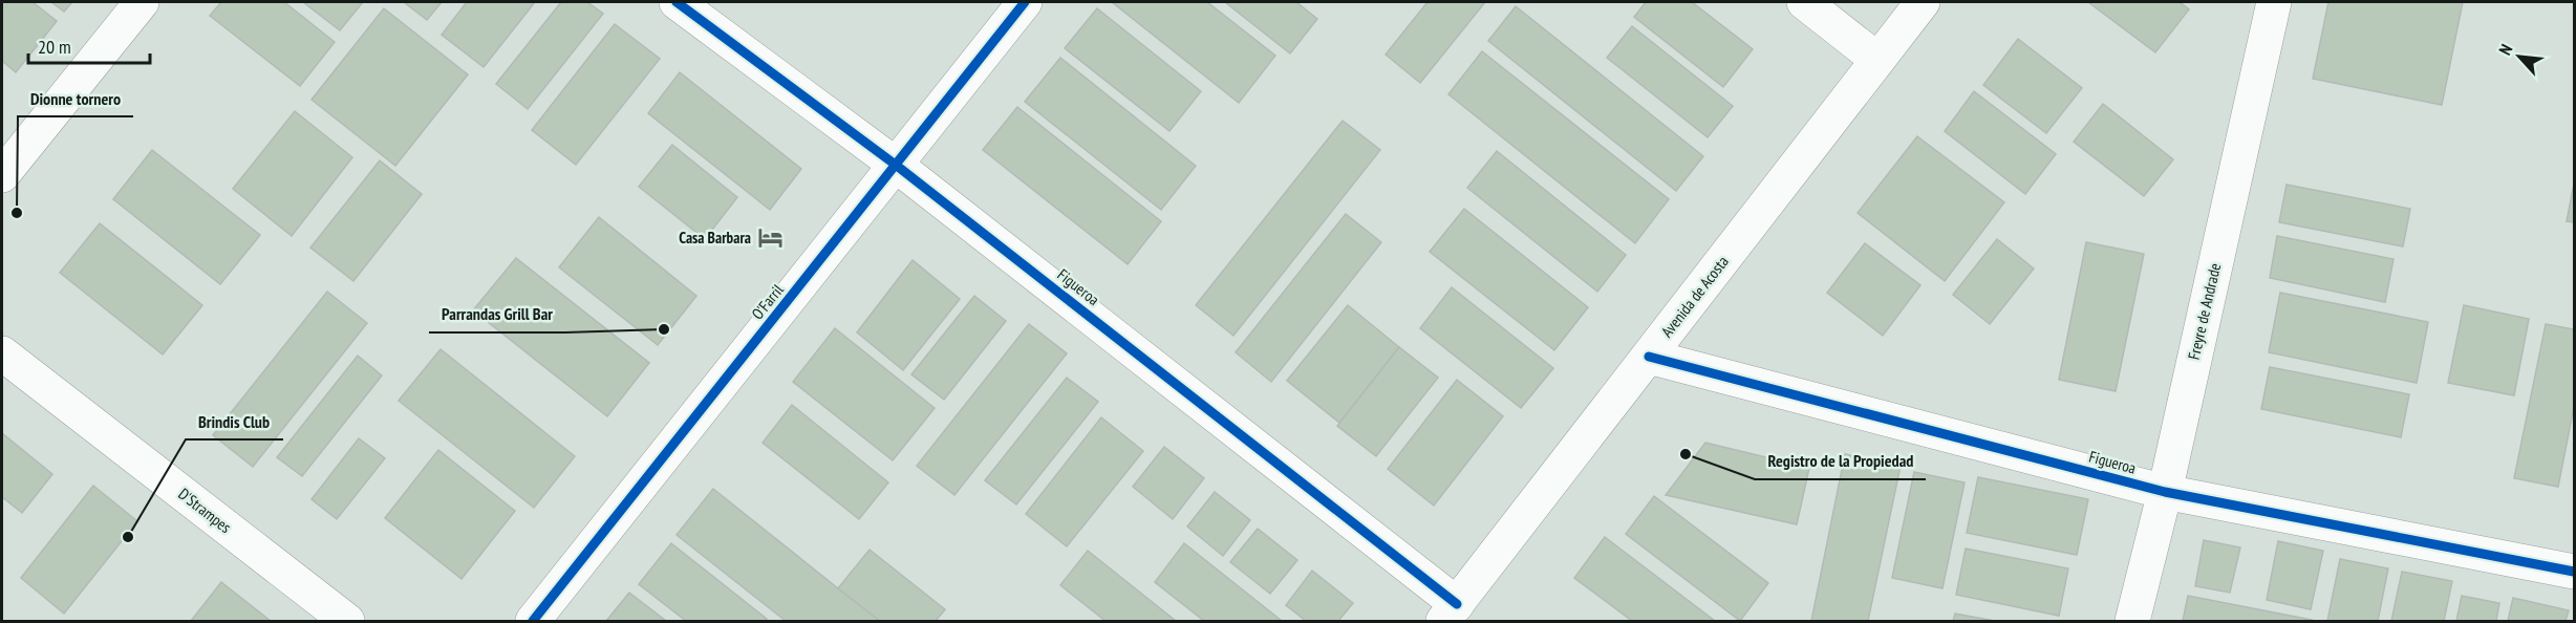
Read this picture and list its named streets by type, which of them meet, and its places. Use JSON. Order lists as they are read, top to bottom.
{
  "streets": {
    "street": [
      "Figueroa",
      "Avenida de Acosta",
      "O'Farril",
      "Freyre de Andrade",
      "D'Strampes"
    ]
  },
  "crossings": [
    ["Figueroa", "Avenida de Acosta"],
    ["Figueroa", "O'Farril"],
    ["Figueroa", "Freyre de Andrade"]
  ],
  "places": {
    "other": [
      "Dionne tornero",
      "Parrandas Grill Bar",
      "Registro de la Propiedad",
      "Brindis Club"
    ],
    "hotel": ["Casa Barbara"]
  },
  "scale_bar": "20 m",
  "north": "top left"
}
